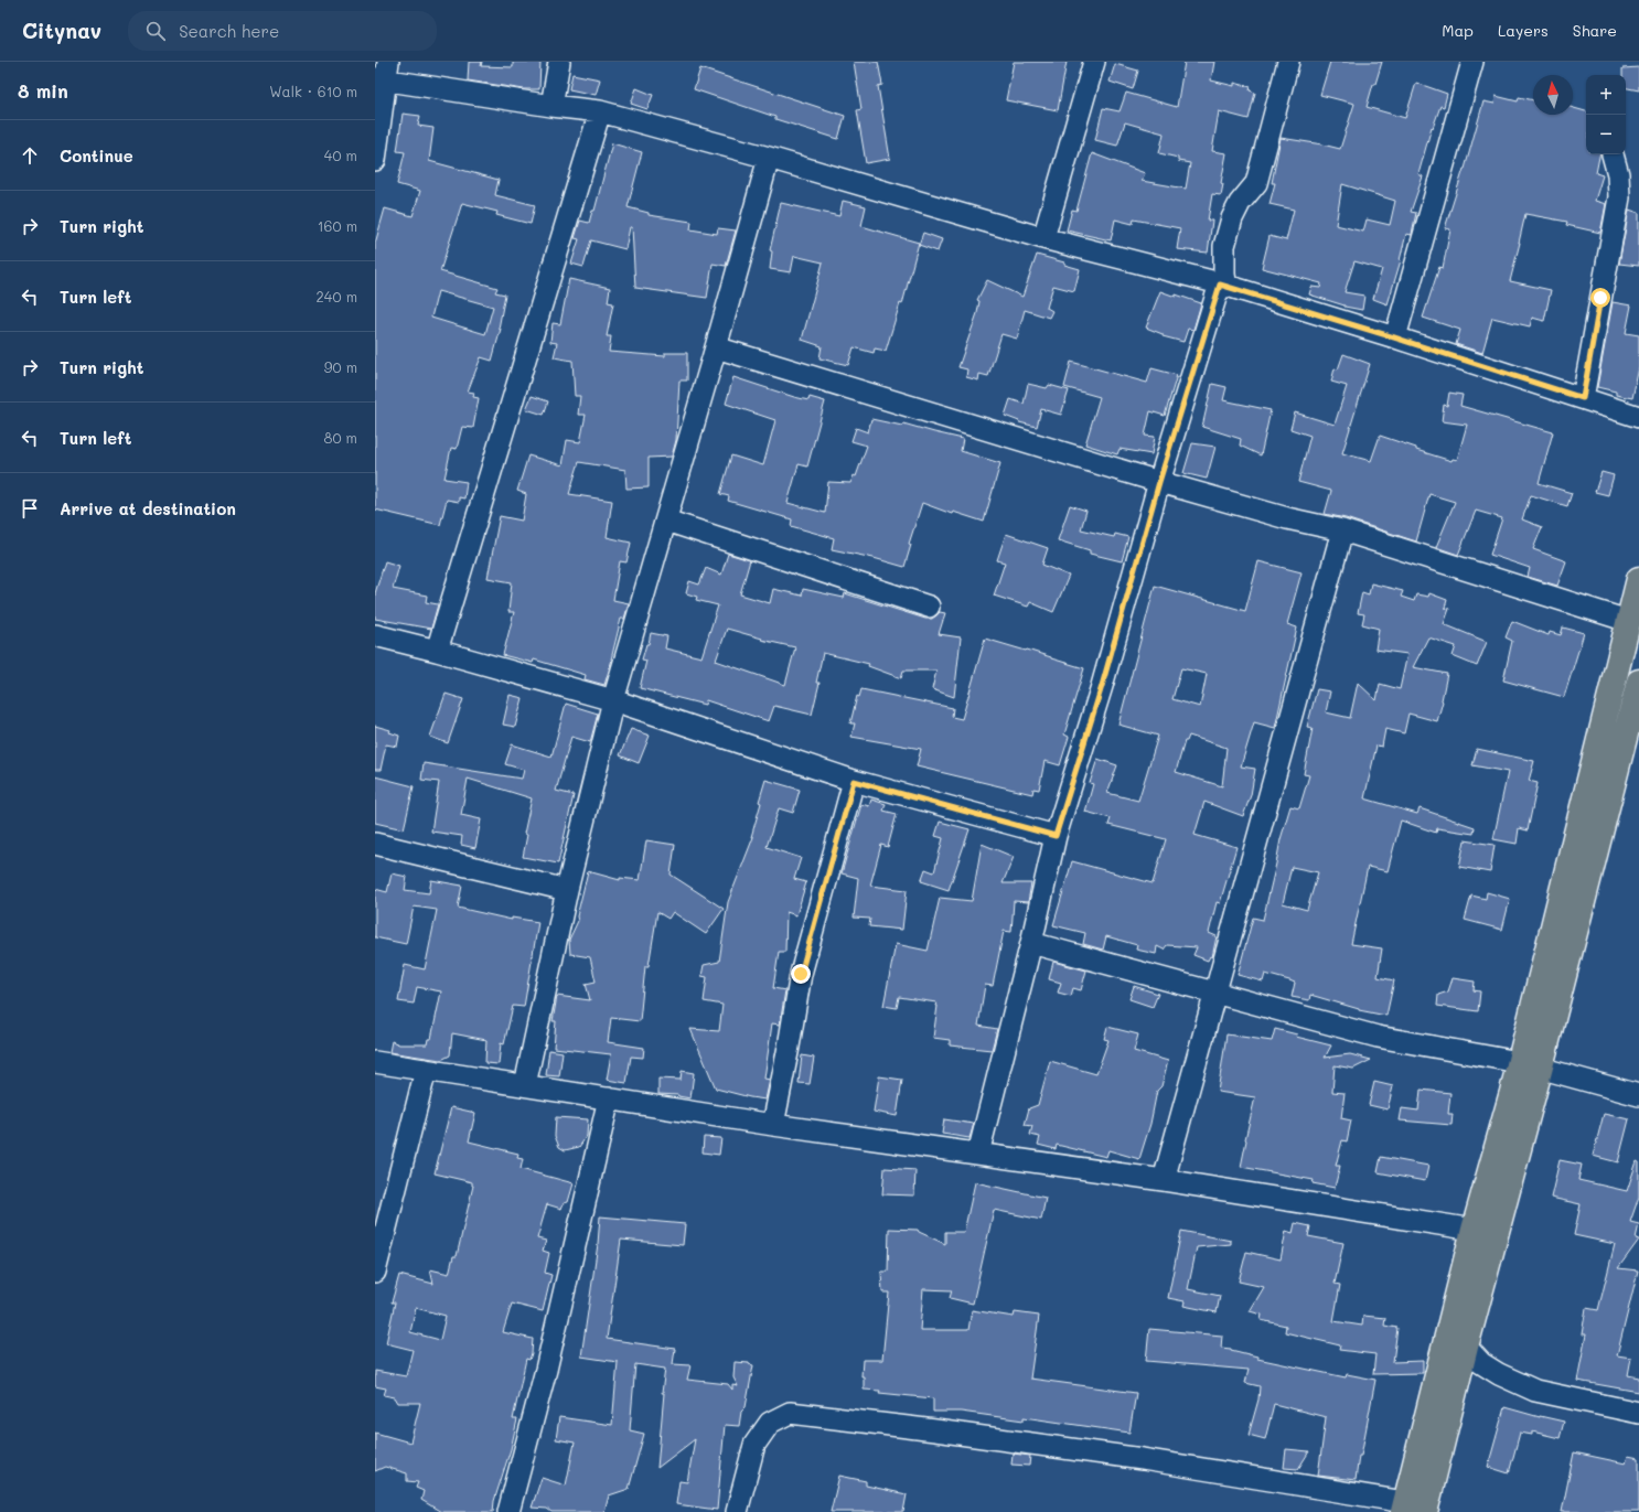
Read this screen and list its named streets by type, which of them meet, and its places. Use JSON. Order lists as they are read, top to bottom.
{
  "north": "top",
  "page": {
    "header": "Citynav",
    "search": "Search here",
    "nav": ["Map", "Layers", "Share"],
    "heading": ["8 min", "Walk · 610 m"],
    "map_buttons": ["+", "−"],
    "list": [
      ["Continue", "40 m"],
      ["Turn right", "160 m"],
      ["Turn left", "240 m"],
      ["Turn right", "90 m"],
      ["Turn left", "80 m"],
      "Arrive at destination"
    ]
  }
}
